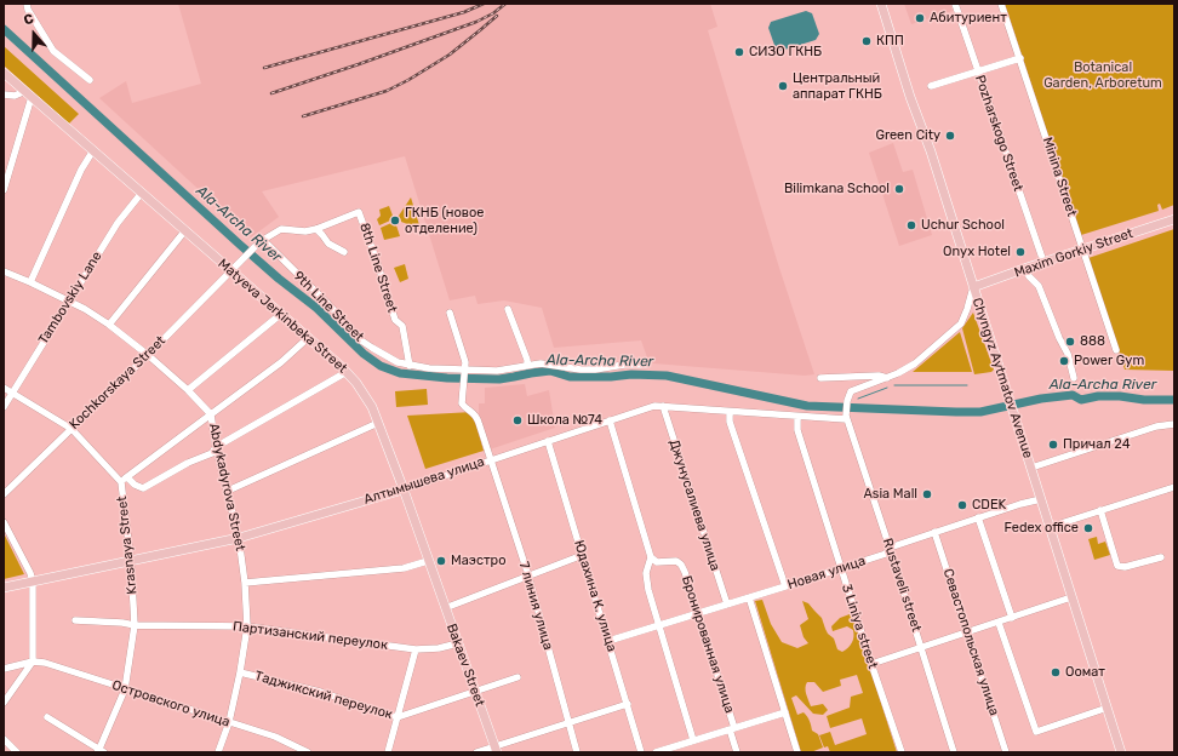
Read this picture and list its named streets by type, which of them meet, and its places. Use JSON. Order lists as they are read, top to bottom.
{
  "streets": {
    "main road": [
      "Maxim Gorkiy Street",
      "Matyeva Jerkinbeka Street",
      "Chyngyz Aytmatov Avenue",
      "Алтымышева улица",
      "Bakaev Street"
    ],
    "street": [
      "Pozharskogo Street",
      "Minina Street",
      "8th Line Street",
      "Tambovskiy Lane",
      "9th Line Street",
      "Kochkorskaya Street",
      "Abdykadyrova Street",
      "Джунусалиева улица",
      "Krasnaya Street",
      "Новая улица",
      "Rustaveli street",
      "Юдахина К. улица",
      "7 линия улица",
      "3 Liniya street",
      "Партизанский переулок",
      "Севастопольская улица",
      "Бронированная улица",
      "Таджикский переулок",
      "Островского улица"
    ]
  },
  "crossings": [
    ["Pozharskogo Street", "Maxim Gorkiy Street"],
    ["Minina Street", "Maxim Gorkiy Street"],
    ["Maxim Gorkiy Street", "Chyngyz Aytmatov Avenue"],
    ["8th Line Street", "9th Line Street"],
    ["Tambovskiy Lane", "Matyeva Jerkinbeka Street"],
    ["Tambovskiy Lane", "Abdykadyrova Street"],
    ["Tambovskiy Lane", "Krasnaya Street"],
    ["9th Line Street", "7 линия улица"],
    ["Matyeva Jerkinbeka Street", "Kochkorskaya Street"],
    ["Matyeva Jerkinbeka Street", "Алтымышева улица"],
    ["Matyeva Jerkinbeka Street", "Bakaev Street"],
    ["Chyngyz Aytmatov Avenue", "Новая улица"],
    ["Kochkorskaya Street", "Abdykadyrova Street"],
    ["Kochkorskaya Street", "Krasnaya Street"],
    ["Алтымышева улица", "Abdykadyrova Street"],
    ["Алтымышева улица", "Джунусалиева улица"],
    ["Алтымышева улица", "Krasnaya Street"],
    ["Алтымышева улица", "Rustaveli street"],
    ["Алтымышева улица", "Юдахина К. улица"],
    ["Алтымышева улица", "7 линия улица"],
    ["Алтымышева улица", "3 Liniya street"],
    ["Abdykadyrova Street", "Партизанский переулок"],
    ["Abdykadyrova Street", "Таджикский переулок"],
    ["Abdykadyrova Street", "Островского улица"],
    ["Джунусалиева улица", "Новая улица"],
    ["Krasnaya Street", "Партизанский переулок"],
    ["Krasnaya Street", "Островского улица"],
    ["Новая улица", "Rustaveli street"],
    ["Новая улица", "Юдахина К. улица"],
    ["Новая улица", "3 Liniya street"],
    ["Новая улица", "Севастопольская улица"],
    ["Новая улица", "Бронированная улица"],
    ["Юдахина К. улица", "Bakaev Street"],
    ["7 линия улица", "Bakaev Street"],
    ["Партизанский переулок", "Bakaev Street"],
    ["Bakaev Street", "Таджикский переулок"]
  ],
  "water": ["Ala-Archa River"],
  "parks": ["Botanical Garden, Arboretum"],
  "places": [
    "Абитуриент",
    "КПП",
    "СИЗО ГКНБ",
    "Центральный аппарат ГКНБ",
    "Green City",
    "Bilimkana School",
    "ГКНБ (новое отделение)",
    "Uchur School",
    "Onyx Hotel",
    "888",
    "Power Gym",
    "Школа №74",
    "Причал 24",
    "Asia Mall",
    "CDEK",
    "Fedex office",
    "Маэстро",
    "Оомат"
  ],
  "north": "top"
}
